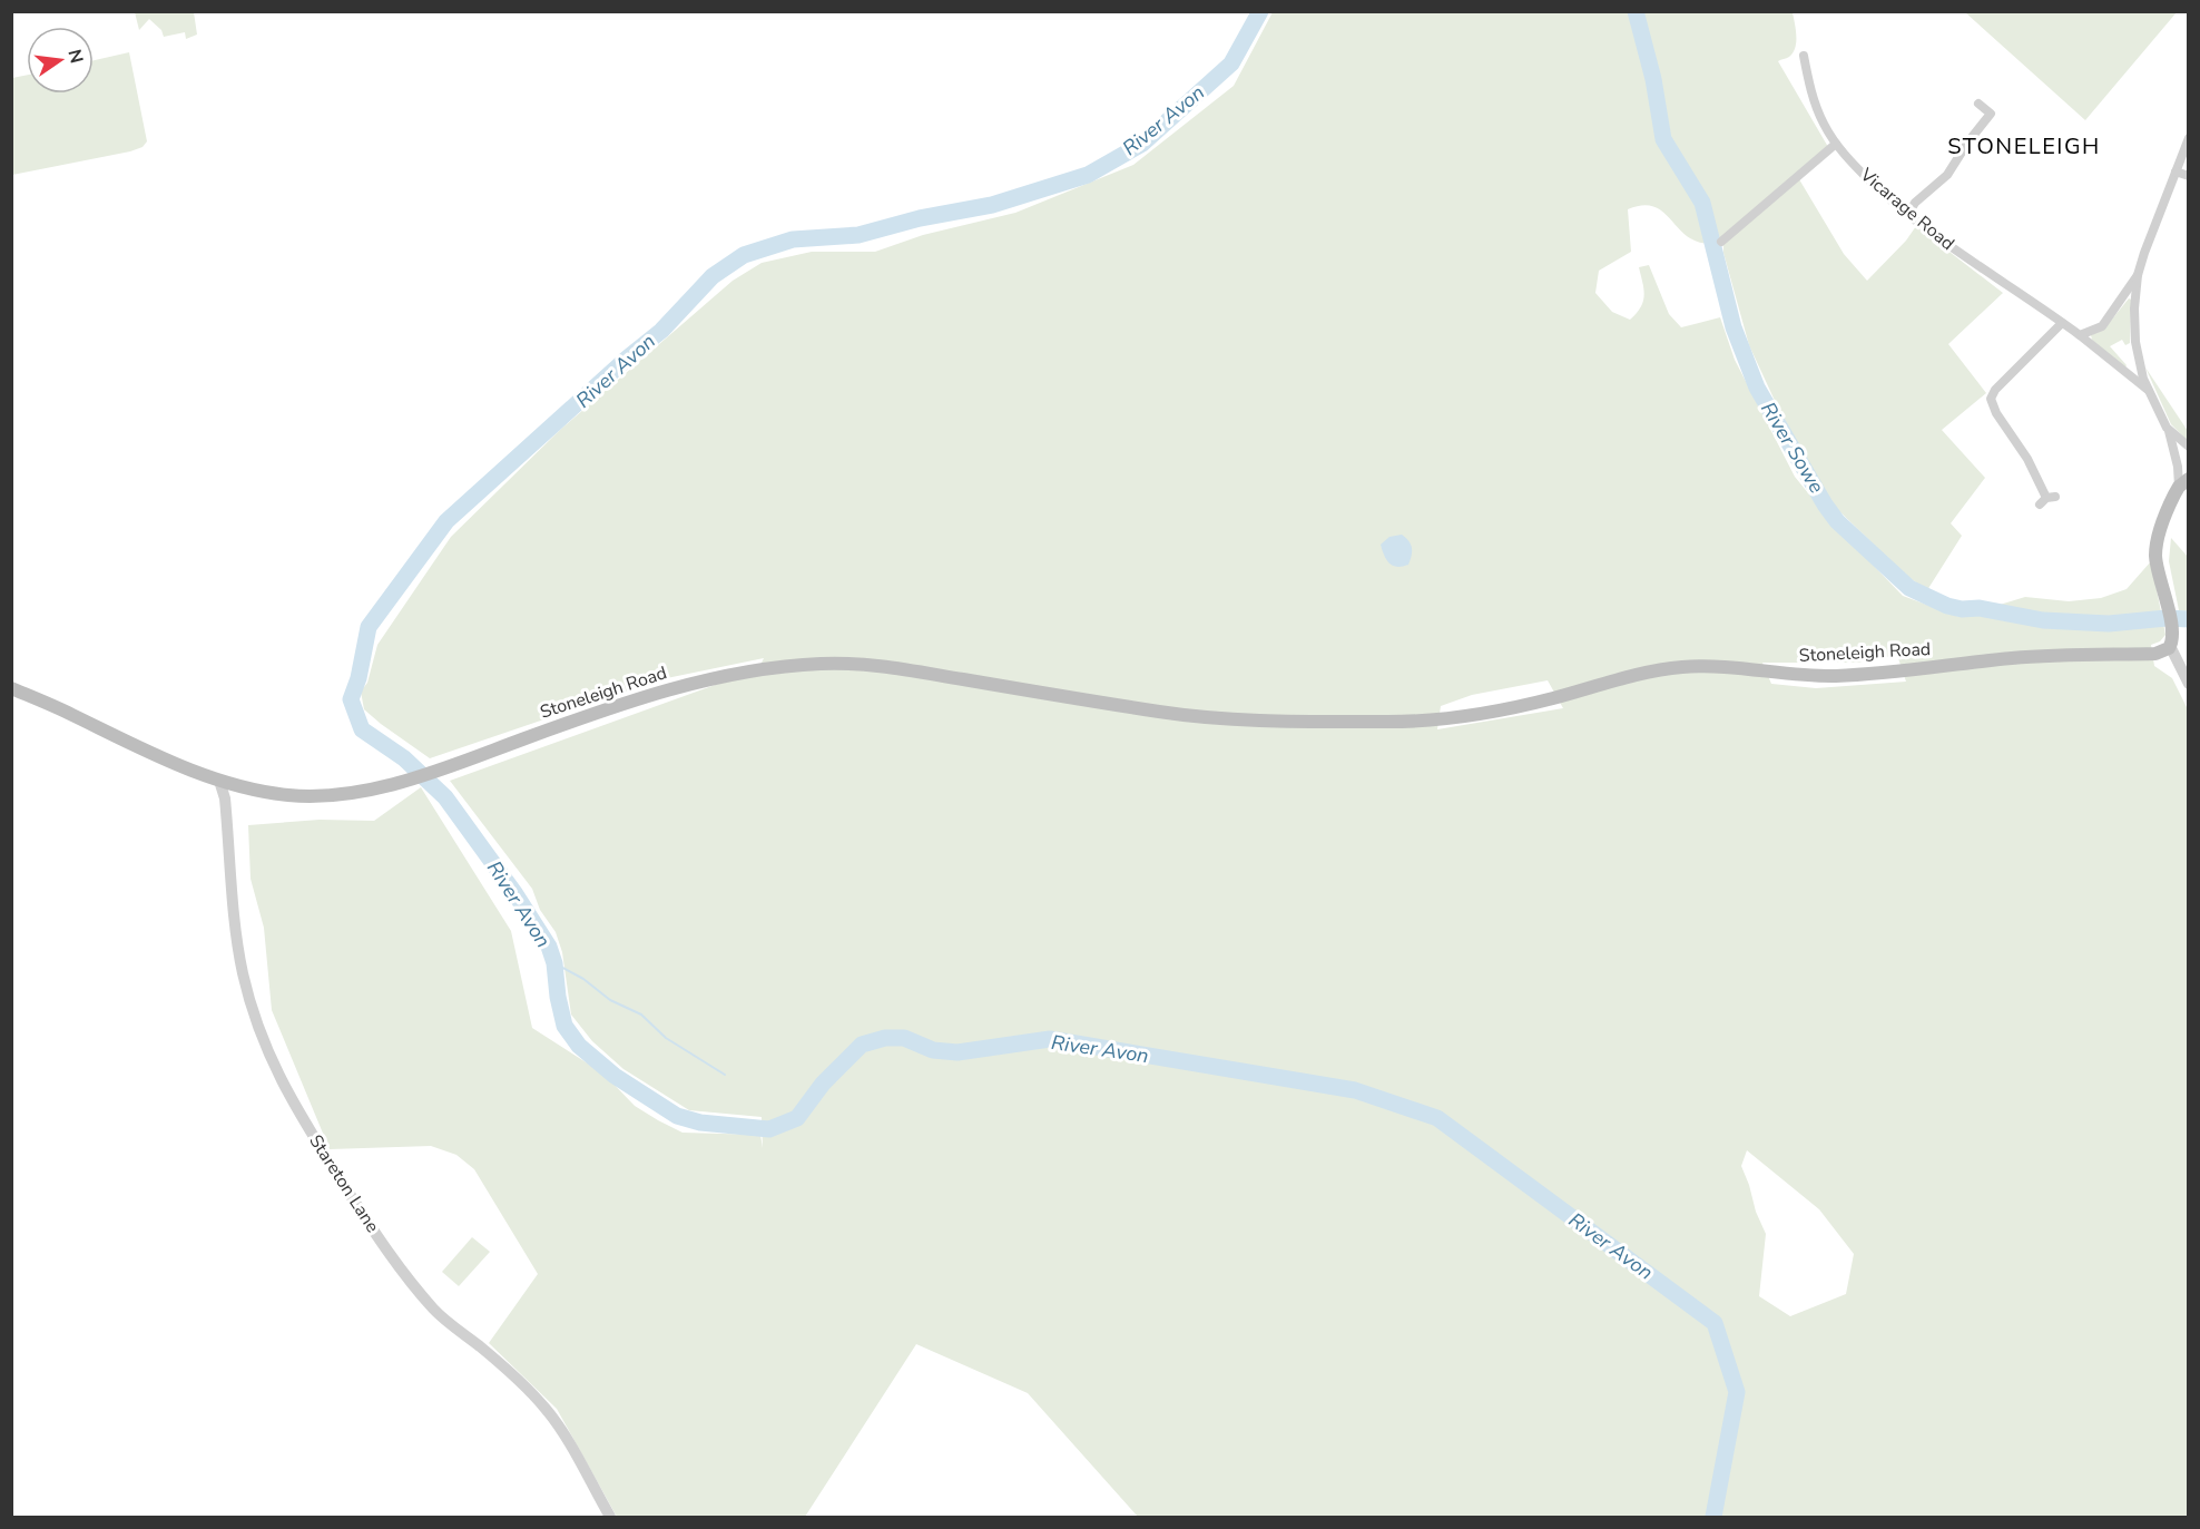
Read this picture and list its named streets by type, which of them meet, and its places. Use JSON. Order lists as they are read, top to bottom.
{
  "streets": {
    "main road": ["Stoneleigh Road"],
    "street": ["Vicarage Road", "Stareton Lane"]
  },
  "crossings": [
    ["Stoneleigh Road", "Stareton Lane"]
  ],
  "districts": ["STONELEIGH"],
  "water": ["River Avon", "River Sowe"],
  "north": "right"
}
